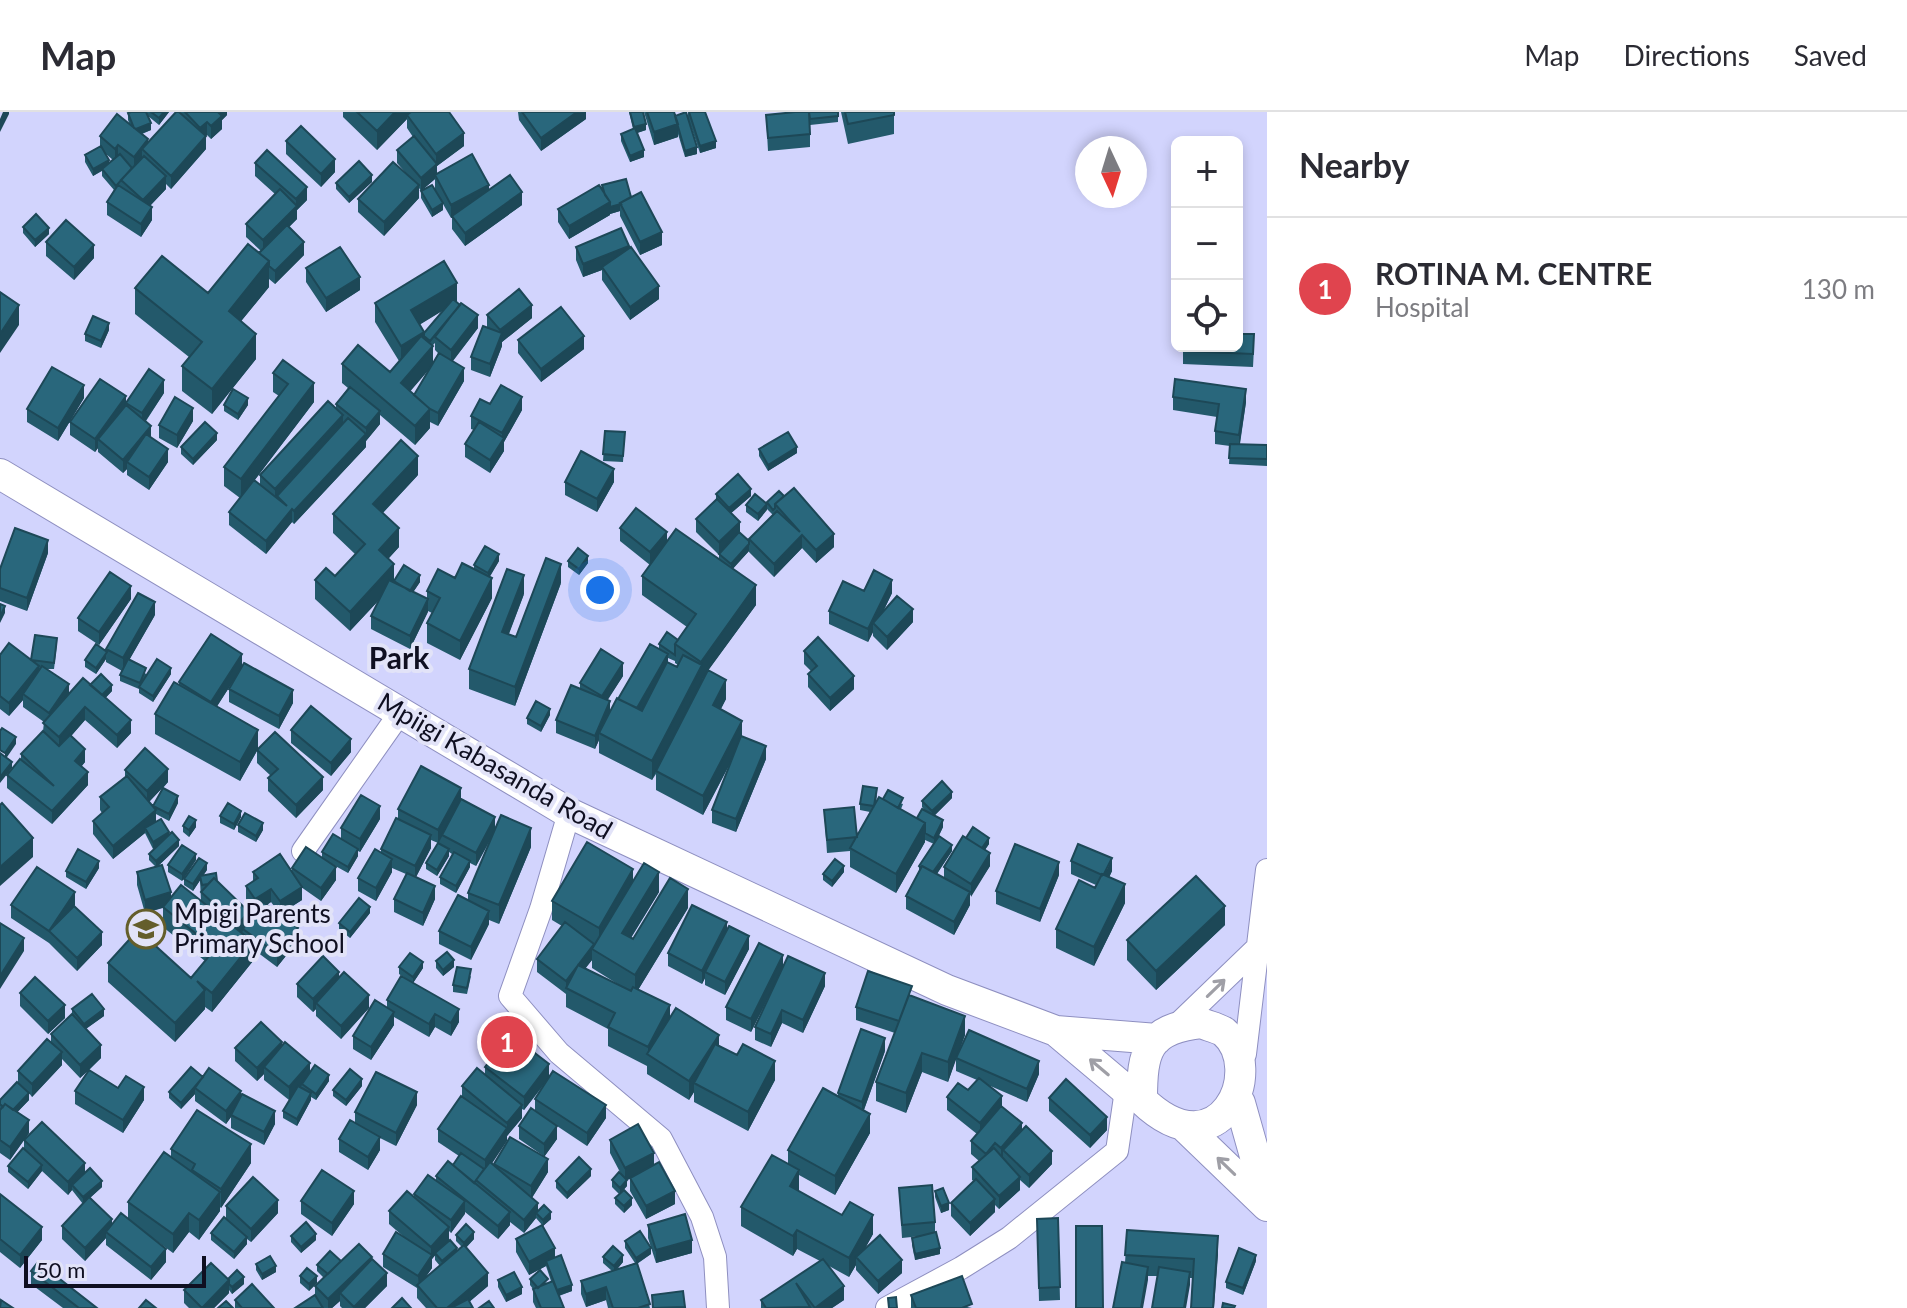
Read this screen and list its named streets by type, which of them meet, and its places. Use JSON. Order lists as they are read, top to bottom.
{
  "streets": {
    "main road": ["Mpiigi Kabasanda Road"]
  },
  "districts": ["Park"],
  "places": {
    "school or university": ["Mpigi Parents Primary School"]
  },
  "scale_bar": "50 m",
  "north": "bottom",
  "page": {
    "header": "Map",
    "nav": ["Map", "Directions", "Saved"],
    "heading": "Nearby",
    "map_buttons": ["+", "−"],
    "list": [
      {
        "mark": "1",
        "name": "ROTINA M. CENTRE",
        "note": "Hospital",
        "value": "130 m"
      }
    ],
    "pins": "1",
    "scale": "50 m"
  }
}
